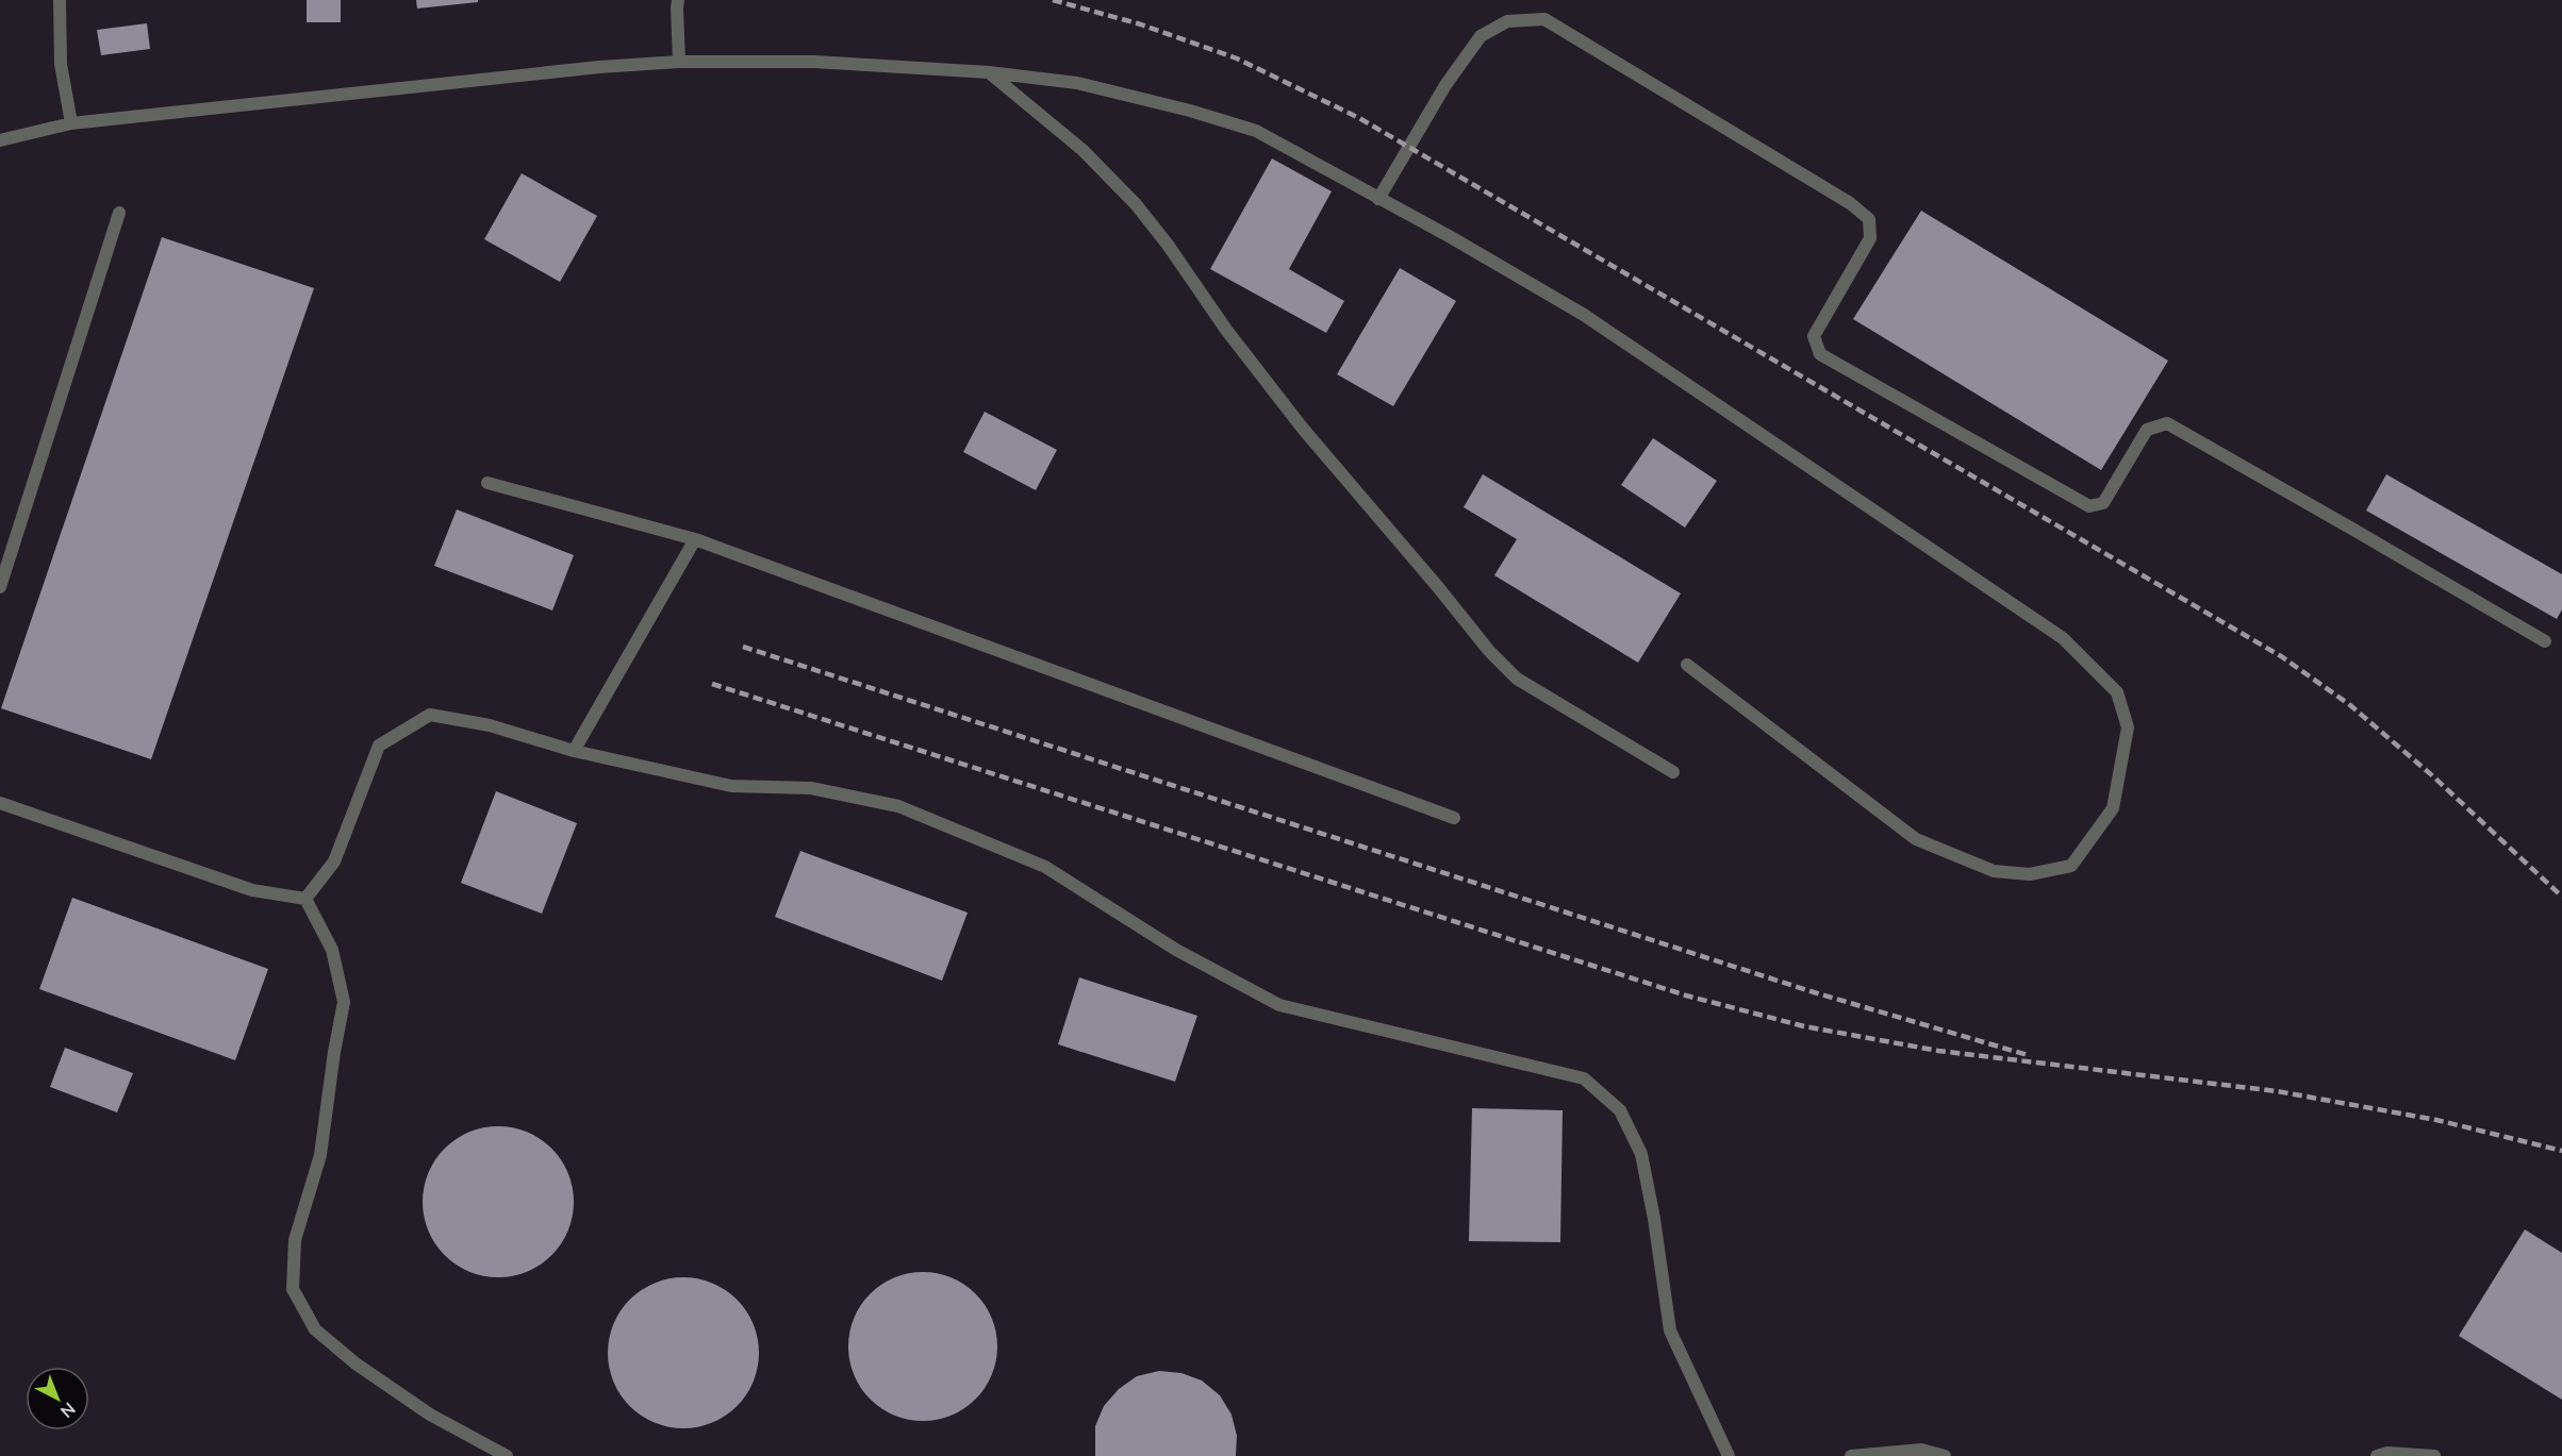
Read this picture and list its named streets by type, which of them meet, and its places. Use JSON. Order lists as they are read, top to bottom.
{
  "north": "bottom right"
}
